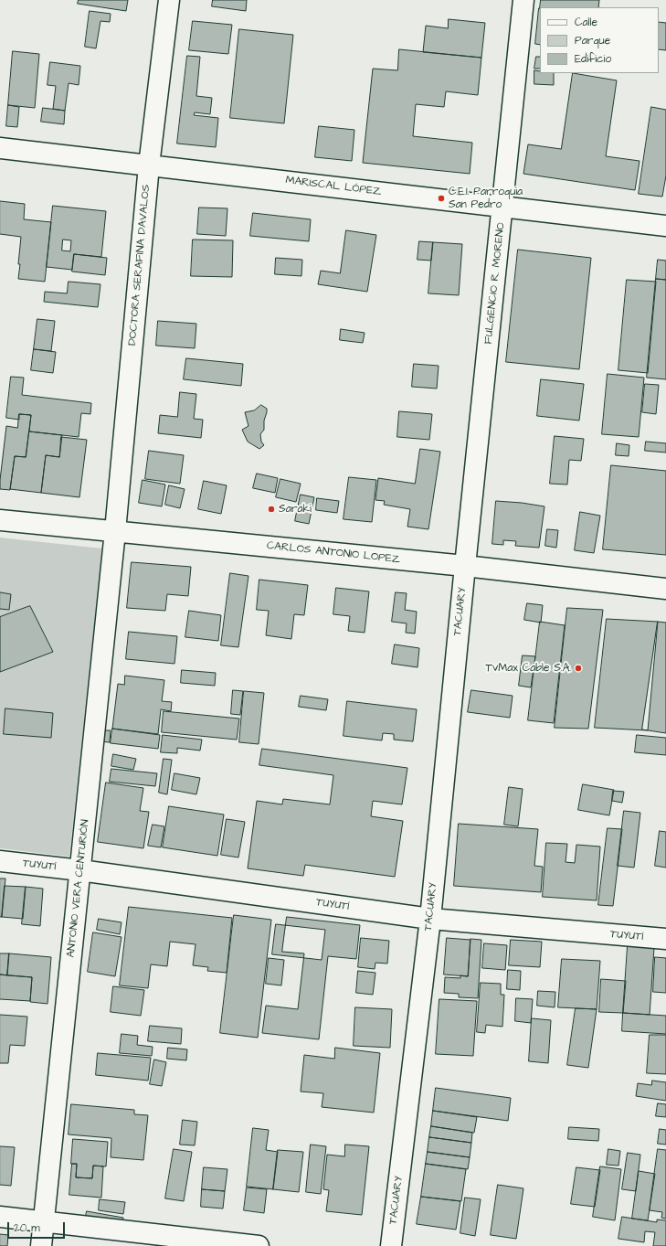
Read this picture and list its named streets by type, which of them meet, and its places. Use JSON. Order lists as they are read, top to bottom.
{
  "streets": {
    "street": [
      "MARISCAL LÓPEZ",
      "DOCTORA SERAFINA DAVALOS",
      "FULGENCIO R. MORENO",
      "CARLOS ANTONIO LOPEZ",
      "TACUARY",
      "TUYUTÍ",
      "ANTONIO VERA CENTURIÓN"
    ]
  },
  "crossings": [
    ["MARISCAL LÓPEZ", "DOCTORA SERAFINA DAVALOS"],
    ["MARISCAL LÓPEZ", "FULGENCIO R. MORENO"],
    ["DOCTORA SERAFINA DAVALOS", "CARLOS ANTONIO LOPEZ"],
    ["DOCTORA SERAFINA DAVALOS", "ANTONIO VERA CENTURIÓN"],
    ["FULGENCIO R. MORENO", "CARLOS ANTONIO LOPEZ"],
    ["FULGENCIO R. MORENO", "TACUARY"],
    ["CARLOS ANTONIO LOPEZ", "TACUARY"],
    ["CARLOS ANTONIO LOPEZ", "ANTONIO VERA CENTURIÓN"],
    ["TACUARY", "TUYUTÍ"],
    ["TUYUTÍ", "ANTONIO VERA CENTURIÓN"]
  ],
  "places": ["C.E.I. Parroquia San Pedro", "Saraki", "TvMax Cable S.A."],
  "legend": ["Calle", "Parque", "Edificio"],
  "scale_bar": "20 m"
}
